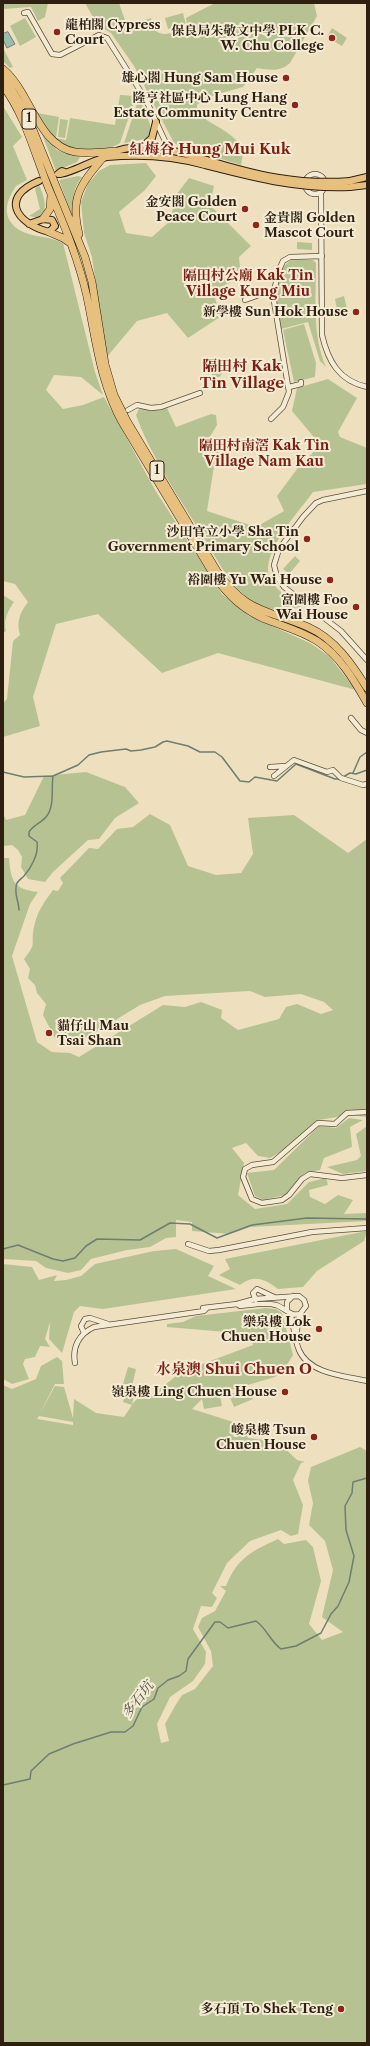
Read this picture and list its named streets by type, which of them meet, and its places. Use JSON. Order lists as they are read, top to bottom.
{
  "streets": {
    "highway": ["1"]
  },
  "districts": [
    "紅梅谷 Hung Mui Kuk",
    "隔田村公廟 Kak Tin Village Kung Miu",
    "隔田村 Kak Tin Village",
    "隔田村南滘 Kak Tin Village Nam Kau",
    "水泉澳 Shui Chuen O"
  ],
  "water": ["多石坑"],
  "places": [
    "龍柏閣 Cypress Court",
    "保良局朱敬文中學 PLK C. W. Chu College",
    "雄心閣 Hung Sam House",
    "隆亨社區中心 Lung Hang Estate Community Centre",
    "金安閣 Golden Peace Court",
    "金貴閣 Golden Mascot Court",
    "新學樓 Sun Hok House",
    "沙田官立小學 Sha Tin Government Primary School",
    "裕圍樓 Yu Wai House",
    "富圍樓 Foo Wai House",
    "貓仔山 Mau Tsai Shan",
    "樂泉樓 Lok Chuen House",
    "嶺泉樓 Ling Chuen House",
    "峻泉樓 Tsun Chuen House",
    "多石頂 To Shek Teng"
  ]
}
